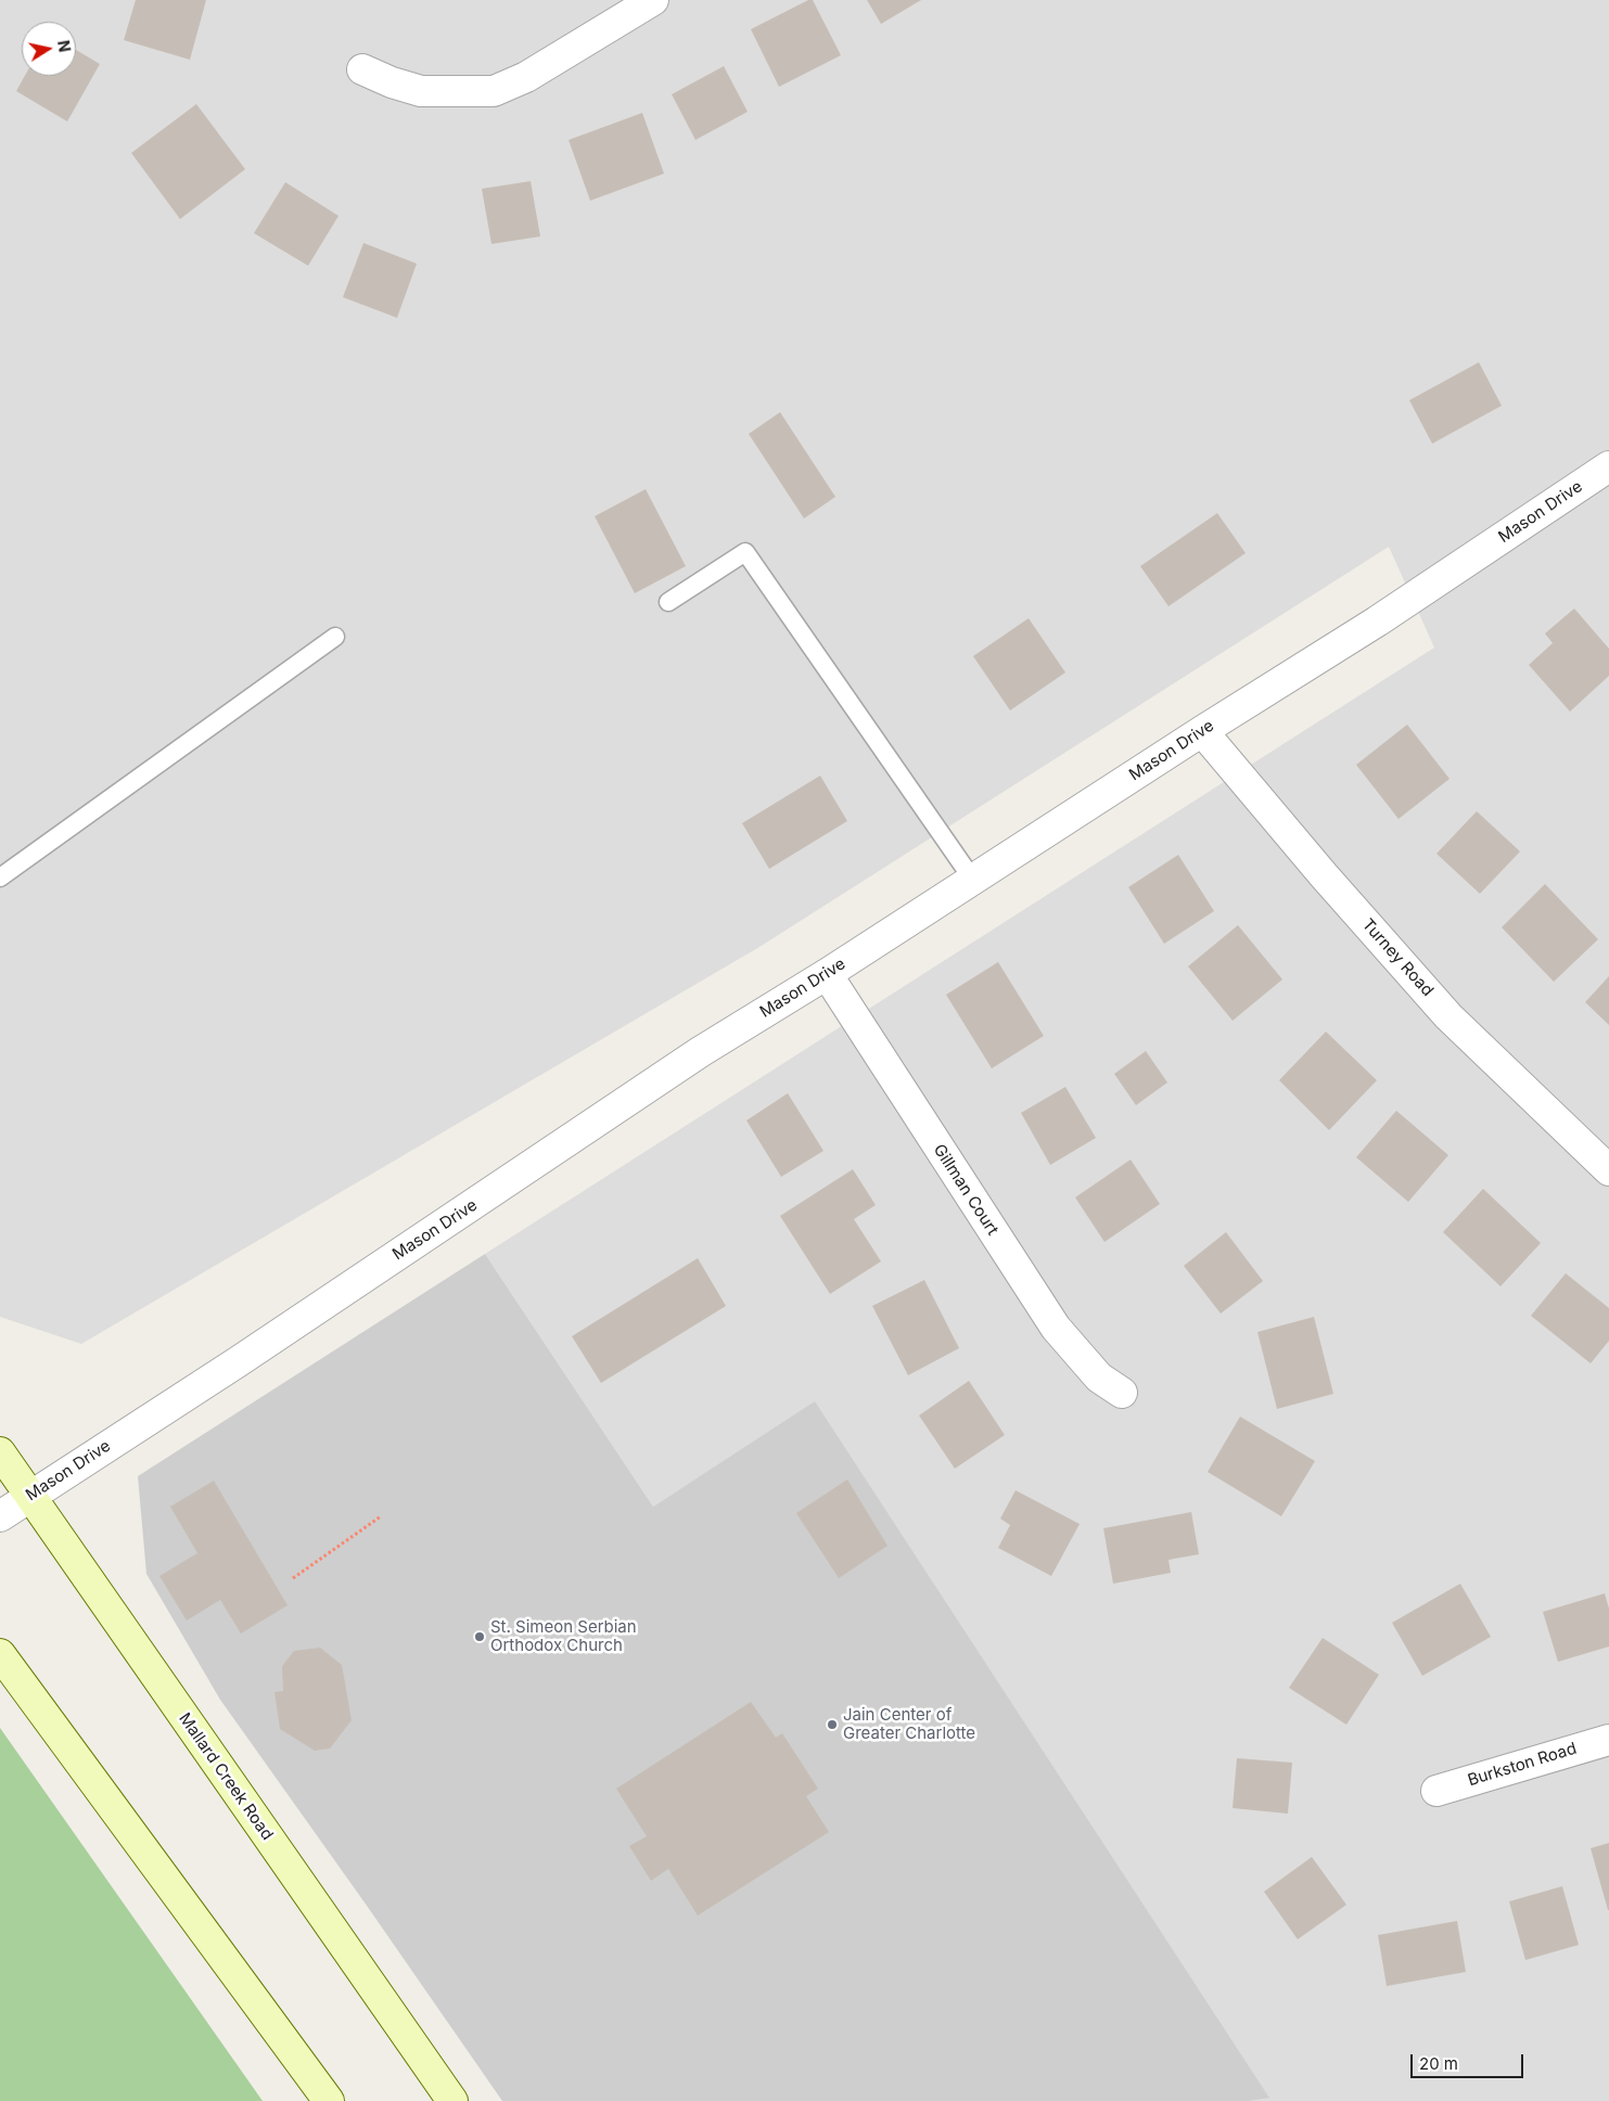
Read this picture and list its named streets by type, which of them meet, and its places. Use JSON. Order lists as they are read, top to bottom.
{
  "streets": {
    "main road": ["Mallard Creek Road"],
    "street": [
      "Mason Drive",
      "Turney Road",
      "Gillman Court",
      "Burkston Road"
    ]
  },
  "crossings": [
    ["Mason Drive", "Turney Road"],
    ["Mason Drive", "Gillman Court"],
    ["Mason Drive", "Mallard Creek Road"]
  ],
  "places": ["St. Simeon Serbian Orthodox Church", "Jain Center of Greater Charlotte"],
  "scale_bar": "20 m",
  "north": "right"
}
